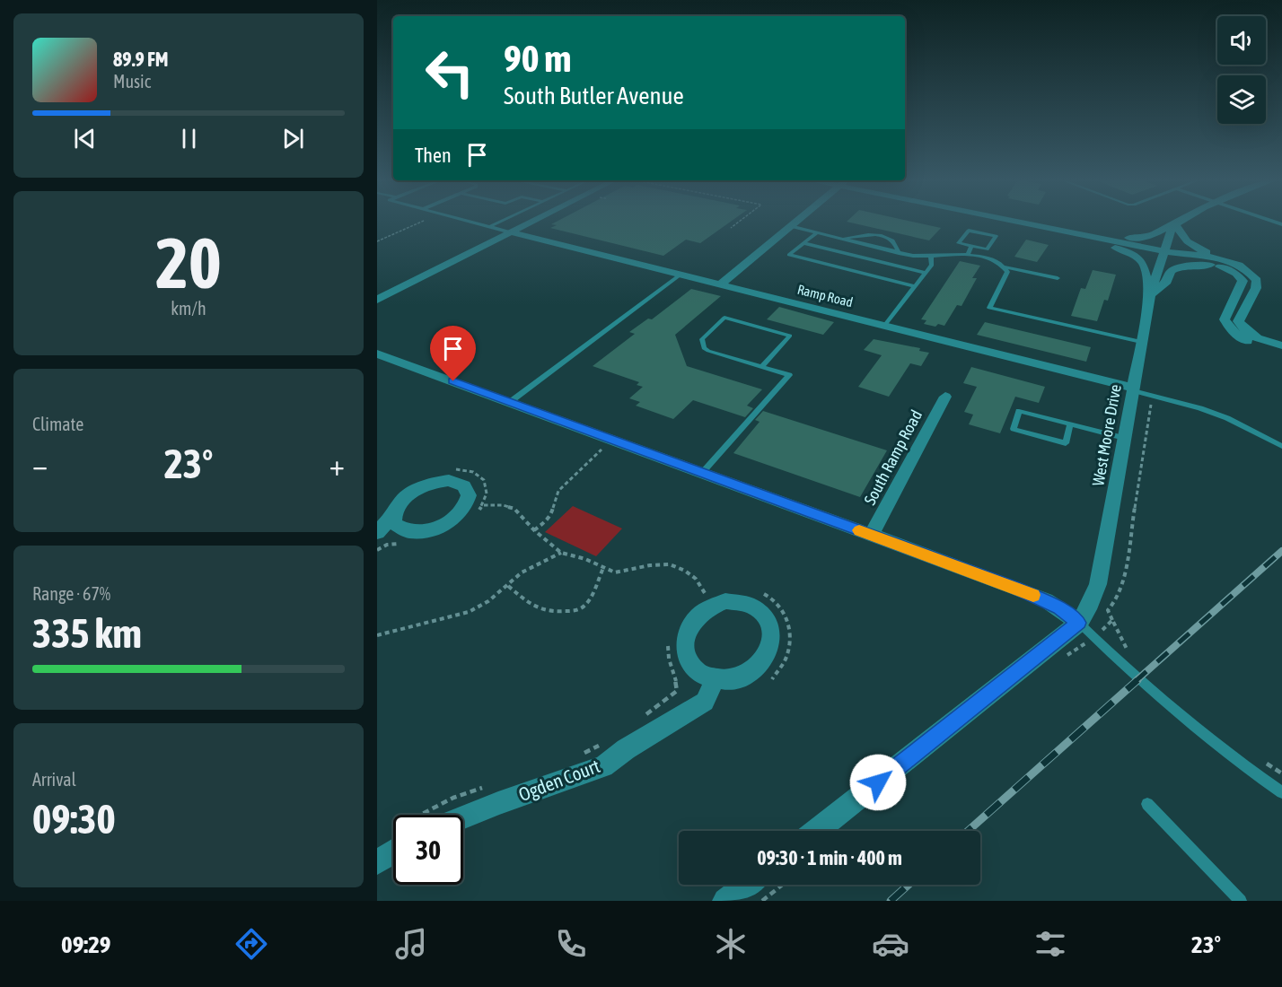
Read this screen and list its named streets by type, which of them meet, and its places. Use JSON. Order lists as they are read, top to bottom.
{
  "streets": {
    "street": [
      "Ramp Road",
      "West Moore Drive",
      "South Ramp Road",
      "Ogden Court"
    ]
  },
  "crossings": [
    ["Ramp Road", "West Moore Drive"]
  ],
  "page": {
    "turn": ["90 m", "South Butler Avenue"],
    "song": ["89.9 FM", "Music"],
    "then": "Then",
    "tile": [
      ["20", "km/h"],
      "Climate",
      ["Range · 67%", "335 km"],
      ["Arrival", "09:30"]
    ],
    "heat": ["−", "23°", "+"],
    "limit": "30",
    "trip": "09:30 · 1 min · 400 m",
    "tabs": ["09:29", "23°"]
  }
}
